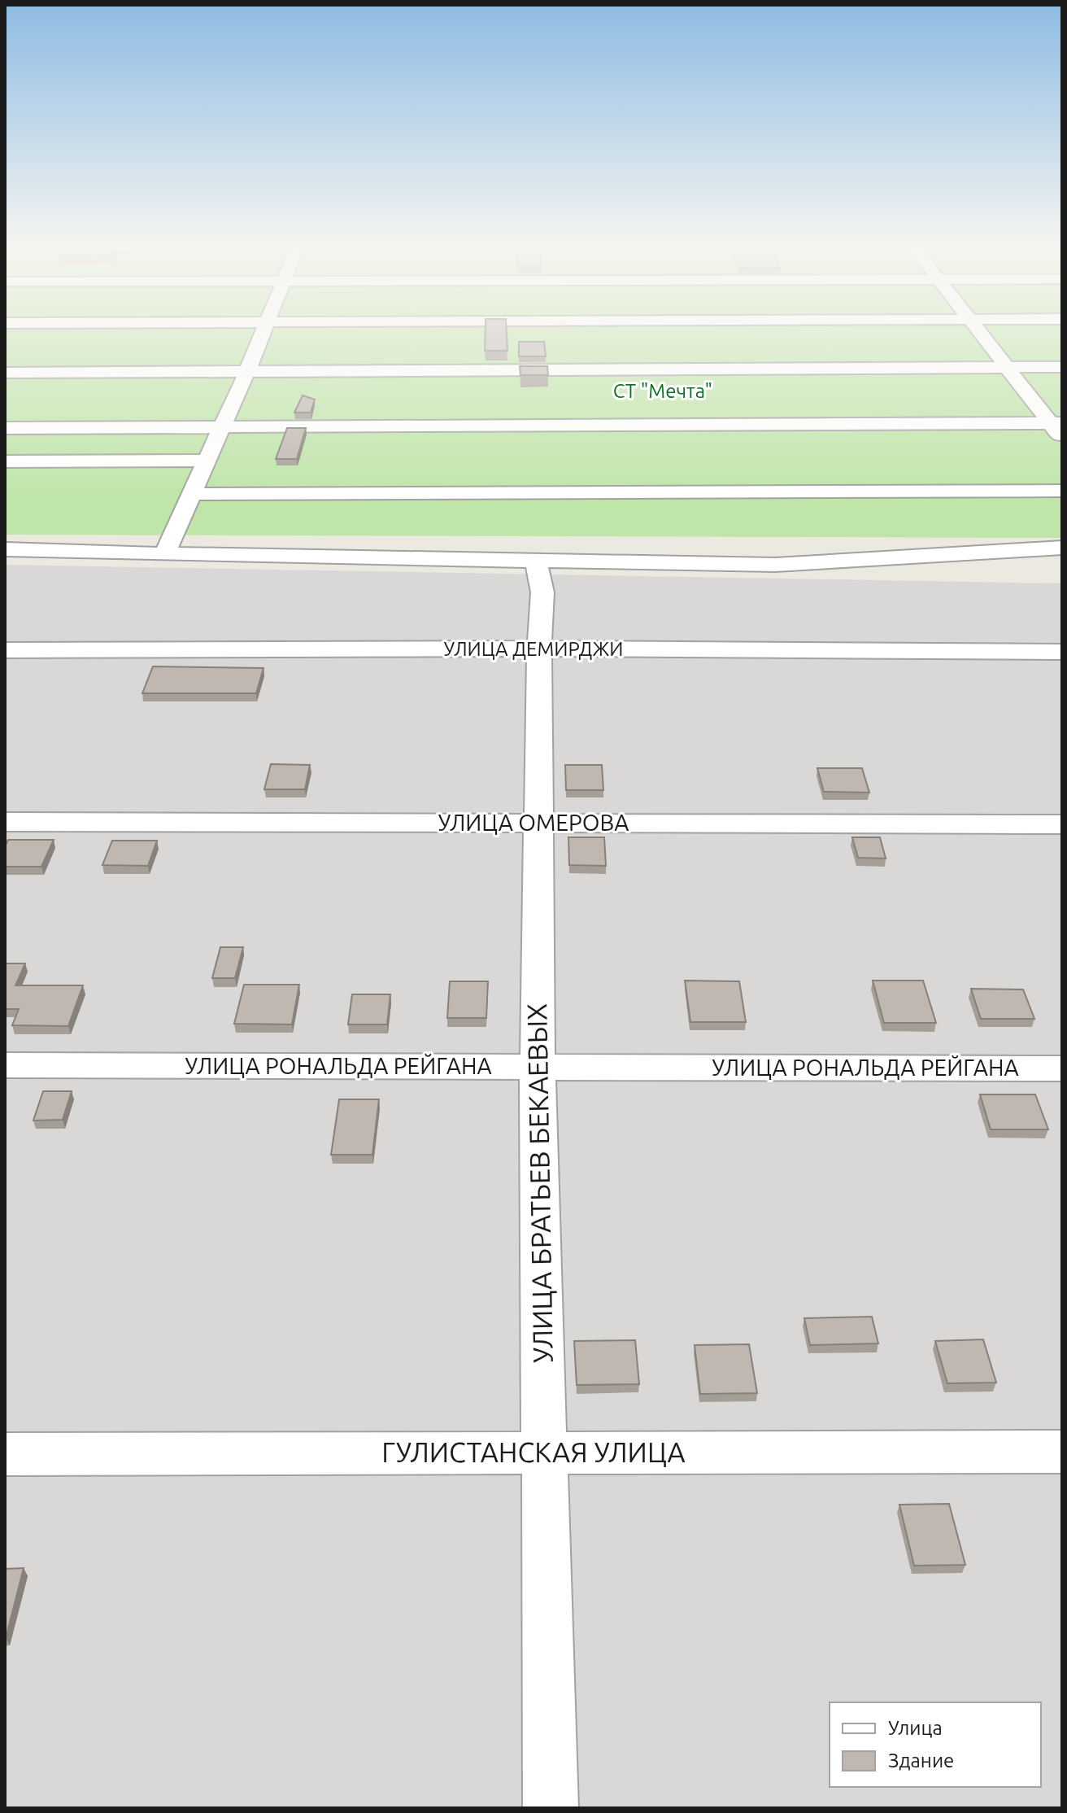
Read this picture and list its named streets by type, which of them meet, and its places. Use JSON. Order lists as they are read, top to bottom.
{
  "streets": {
    "street": [
      "УЛИЦА ДЕМИРДЖИ",
      "УЛИЦА ОМЕРОВА",
      "УЛИЦА РОНАЛЬДА РЕЙГАНА",
      "УЛИЦА БРАТЬЕВ БЕКАЕВЫХ",
      "ГУЛИСТАНСКАЯ УЛИЦА"
    ]
  },
  "crossings": [
    ["УЛИЦА ДЕМИРДЖИ", "УЛИЦА БРАТЬЕВ БЕКАЕВЫХ"],
    ["УЛИЦА ОМЕРОВА", "УЛИЦА БРАТЬЕВ БЕКАЕВЫХ"],
    ["УЛИЦА РОНАЛЬДА РЕЙГАНА", "УЛИЦА БРАТЬЕВ БЕКАЕВЫХ"],
    ["УЛИЦА БРАТЬЕВ БЕКАЕВЫХ", "ГУЛИСТАНСКАЯ УЛИЦА"]
  ],
  "parks": ["СТ \"Мечта\""],
  "legend": ["Улица", "Здание"]
}
